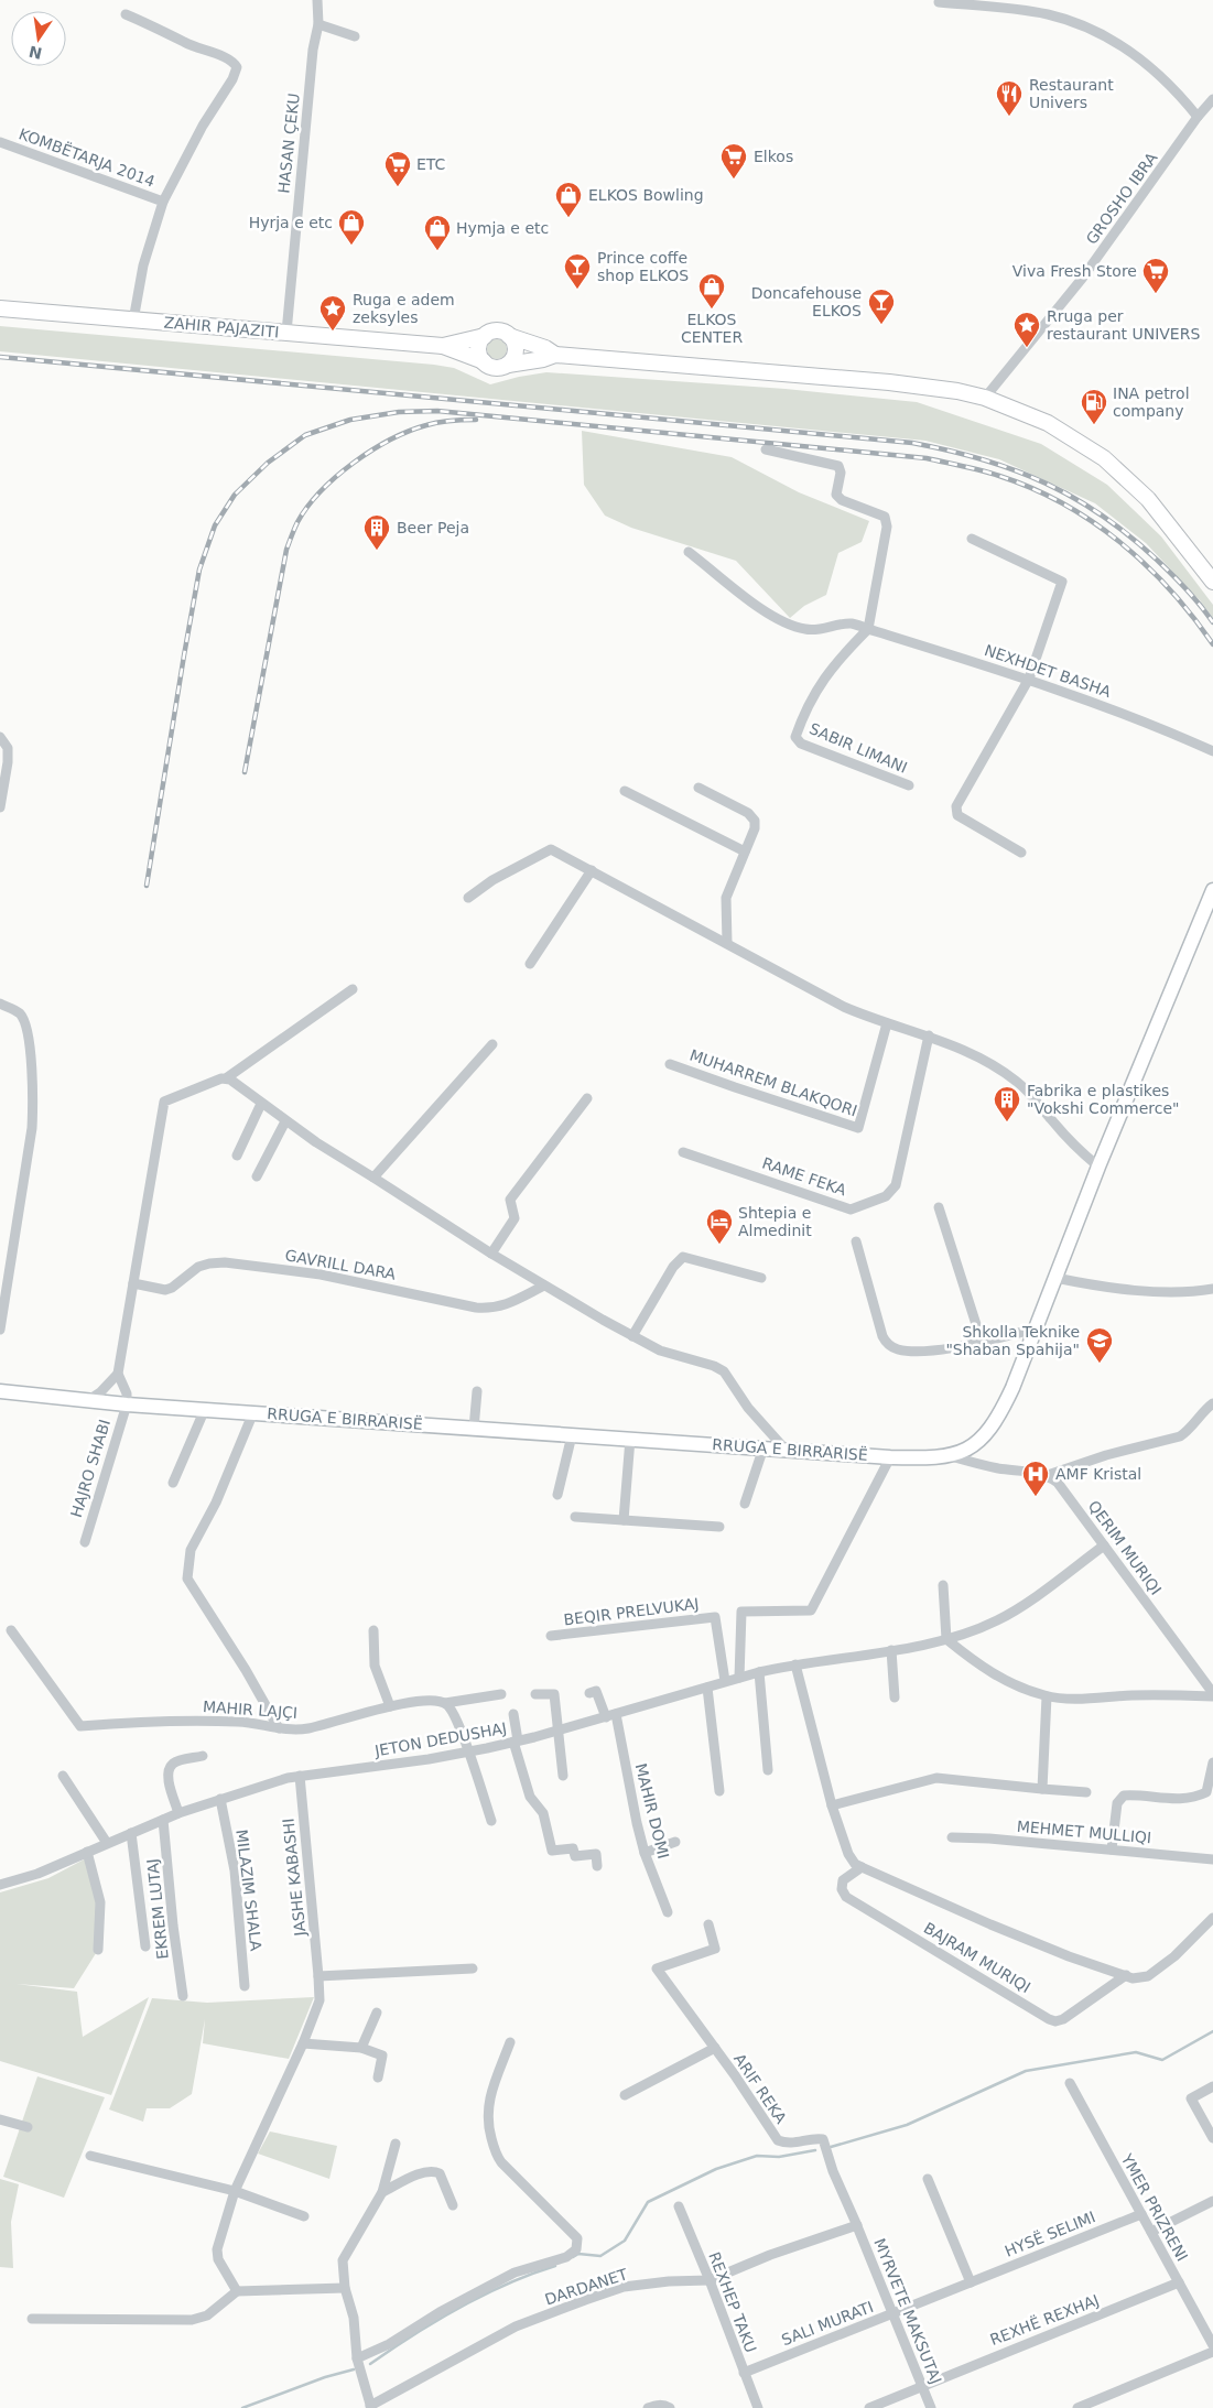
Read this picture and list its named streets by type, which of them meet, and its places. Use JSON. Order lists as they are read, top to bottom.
{
  "streets": {
    "main road": ["ZAHIR PAJAZITI"],
    "street": [
      "HASAN ÇEKU",
      "KOMBËTARJA 2014",
      "GROSHO IBRA",
      "NEXHDET BASHA",
      "SABIR LIMANI",
      "MUHARREM BLAKQORI",
      "RAME FEKA",
      "GAVRILL DARA",
      "RRUGA E BIRRARISË",
      "HAJRO SHABI",
      "QERIM MURIQI",
      "BEQIR PRELVUKAJ",
      "MAHIR LAJÇI",
      "JETON DEDUSHAJ",
      "MAHIR DOMI",
      "MEHMET MULLIQI",
      "JASHE KABASHI",
      "MILAZIM SHALA",
      "EKREM LUTAJ",
      "BAJRAM MURIQI",
      "ARIF REKA",
      "YMER PRIZRENI",
      "HYSË SELIMI",
      "DARDANET",
      "REXHEP TAKU",
      "MYRVETE MAKSUTAJ",
      "REXHË REXHAJ",
      "SALI MURATI"
    ]
  },
  "crossings": [
    ["HASAN ÇEKU", "ZAHIR PAJAZITI"],
    ["KOMBËTARJA 2014", "ZAHIR PAJAZITI"],
    ["NEXHDET BASHA", "SABIR LIMANI"],
    ["RRUGA E BIRRARISË", "HAJRO SHABI"],
    ["QERIM MURIQI", "JETON DEDUSHAJ"],
    ["BEQIR PRELVUKAJ", "JETON DEDUSHAJ"],
    ["JETON DEDUSHAJ", "MAHIR DOMI"],
    ["JETON DEDUSHAJ", "JASHE KABASHI"],
    ["JETON DEDUSHAJ", "MILAZIM SHALA"],
    ["JETON DEDUSHAJ", "EKREM LUTAJ"],
    ["JETON DEDUSHAJ", "BAJRAM MURIQI"],
    ["ARIF REKA", "DARDANET"],
    ["ARIF REKA", "MYRVETE MAKSUTAJ"],
    ["YMER PRIZRENI", "HYSË SELIMI"],
    ["YMER PRIZRENI", "REXHË REXHAJ"],
    ["HYSË SELIMI", "MYRVETE MAKSUTAJ"],
    ["HYSË SELIMI", "SALI MURATI"],
    ["DARDANET", "REXHEP TAKU"],
    ["DARDANET", "MYRVETE MAKSUTAJ"],
    ["REXHEP TAKU", "SALI MURATI"],
    ["MYRVETE MAKSUTAJ", "REXHË REXHAJ"],
    ["MYRVETE MAKSUTAJ", "SALI MURATI"]
  ],
  "places": {
    "restaurant": ["Restaurant Univers"],
    "supermarket": ["Elkos", "ETC", "Viva Fresh Store"],
    "shop": [
      "ELKOS Bowling",
      "Hyrja e etc",
      "Hymja e etc",
      "ELKOS CENTER"
    ],
    "bar": ["Prince coffe shop ELKOS", "Doncafehouse ELKOS"],
    "place": ["Ruga e adem zeksyles", "Rruga per restaurant UNIVERS"],
    "fuel station": ["INA petrol company"],
    "building": ["Beer Peja", "Fabrika e plastikes \"Vokshi Commerce\""],
    "hotel": ["Shtepia e Almedinit"],
    "school or university": ["Shkolla Teknike \"Shaban Spahija\""],
    "hospital": ["AMF Kristal"]
  },
  "north": "bottom"
}
